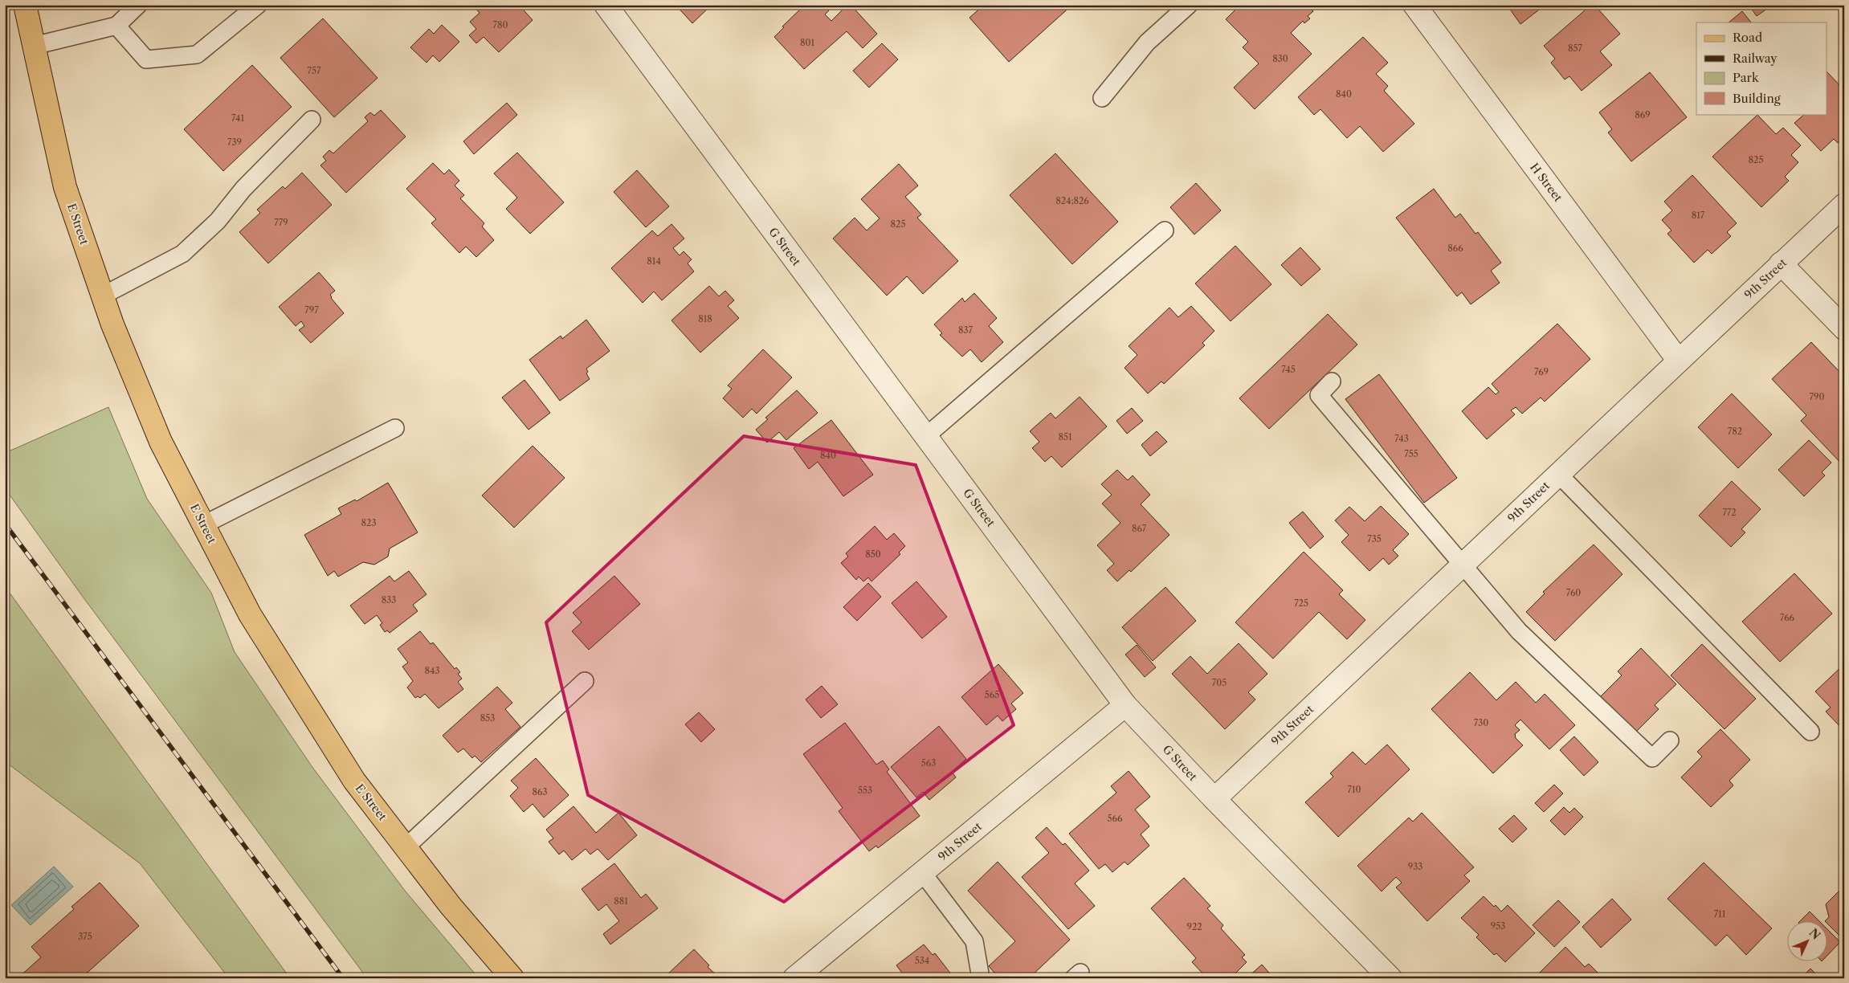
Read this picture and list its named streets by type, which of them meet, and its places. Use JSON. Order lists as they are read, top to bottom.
{
  "streets": {
    "main road": ["E Street"],
    "street": ["H Street", "G Street", "9th Street"]
  },
  "crossings": [
    ["H Street", "9th Street"],
    ["G Street", "9th Street"]
  ],
  "house_numbers": [
    "780",
    "801",
    "857",
    "830",
    "757",
    "840",
    "869",
    "741",
    "739",
    "825",
    "824;826",
    "817",
    "779",
    "825",
    "866",
    "814",
    "797",
    "818",
    "837",
    "745",
    "769",
    "790",
    "782",
    "851",
    "743",
    "755",
    "840",
    "772",
    "823",
    "867",
    "735",
    "850",
    "760",
    "833",
    "725",
    "766",
    "843",
    "705",
    "565",
    "853",
    "730",
    "563",
    "710",
    "553",
    "863",
    "566",
    "933",
    "881",
    "711",
    "953",
    "922",
    "375",
    "534"
  ],
  "legend": [
    "Road",
    "Railway",
    "Park",
    "Building"
  ],
  "north": "top right"
}
